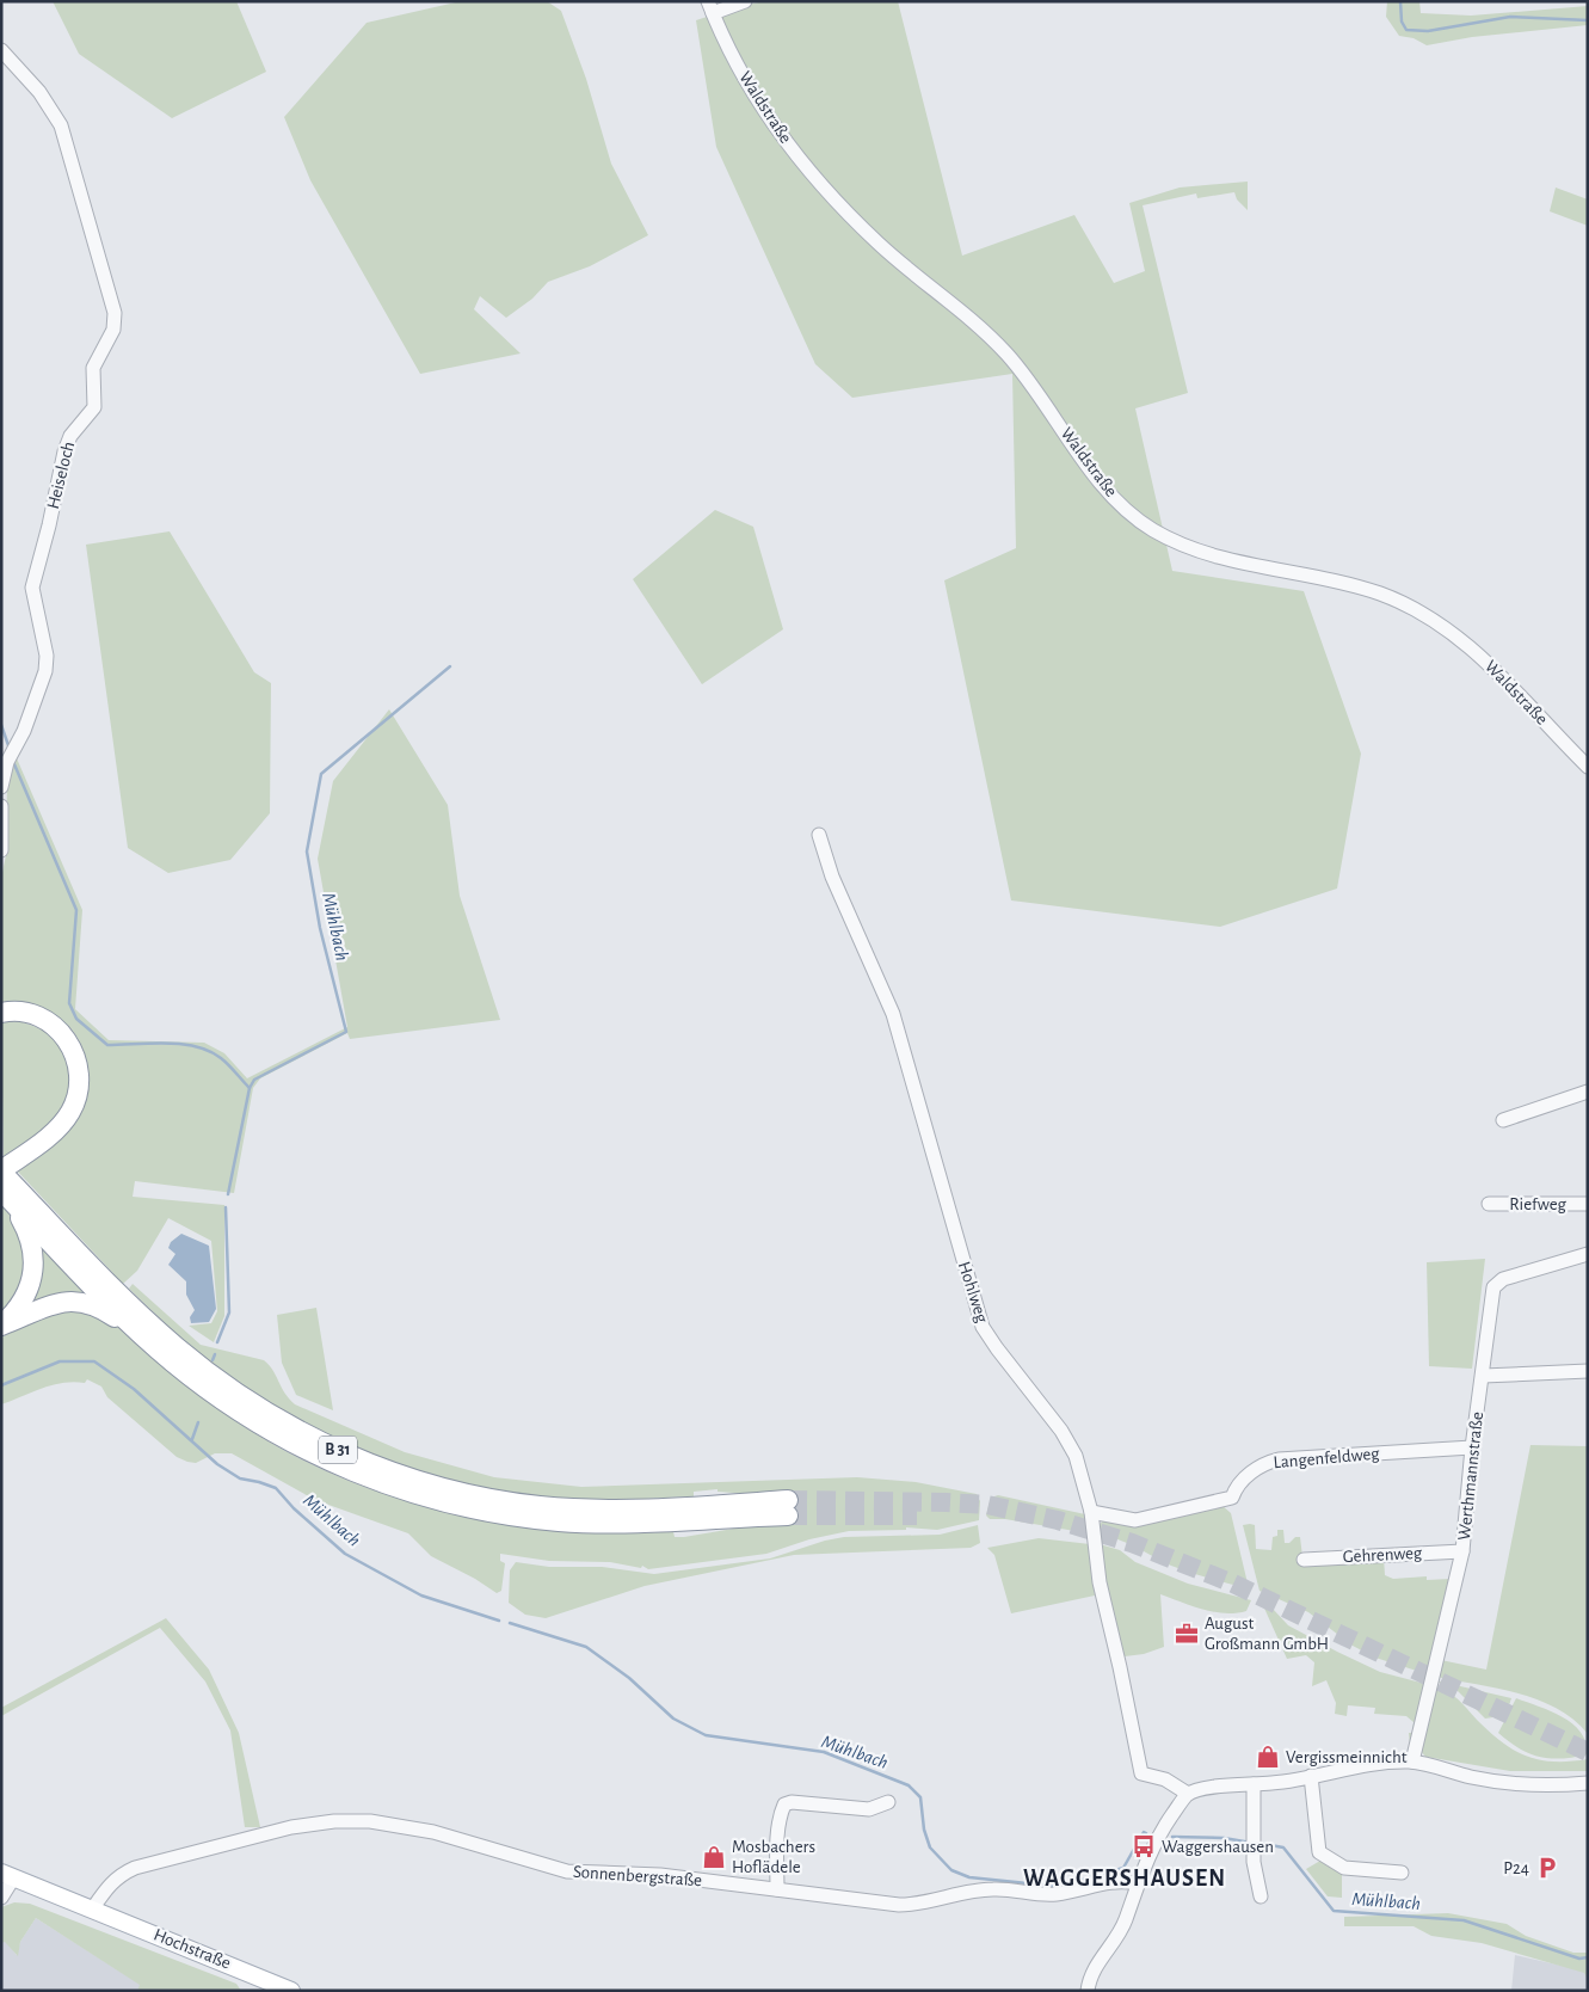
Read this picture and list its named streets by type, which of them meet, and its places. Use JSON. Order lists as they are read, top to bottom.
{
  "streets": {
    "highway": ["B 31"],
    "main road": ["Hochstraße"],
    "street": [
      "Waldstraße",
      "Heiseloch",
      "Riefweg",
      "Hohlweg",
      "Langenfeldweg",
      "Werthmannstraße",
      "Gehrenweg",
      "Sonnenbergstraße"
    ]
  },
  "crossings": [
    ["Hohlweg", "Langenfeldweg"],
    ["Langenfeldweg", "Werthmannstraße"],
    ["Werthmannstraße", "Gehrenweg"],
    ["Sonnenbergstraße", "Hochstraße"]
  ],
  "districts": ["WAGGERSHAUSEN"],
  "water": ["Mühlbach"],
  "places": {
    "office": ["August Großmann GmbH"],
    "shop": ["Vergissmeinnicht", "Mosbachers Hoflädele"],
    "bus stop": ["Waggershausen"],
    "parking": ["P24"]
  }
}
